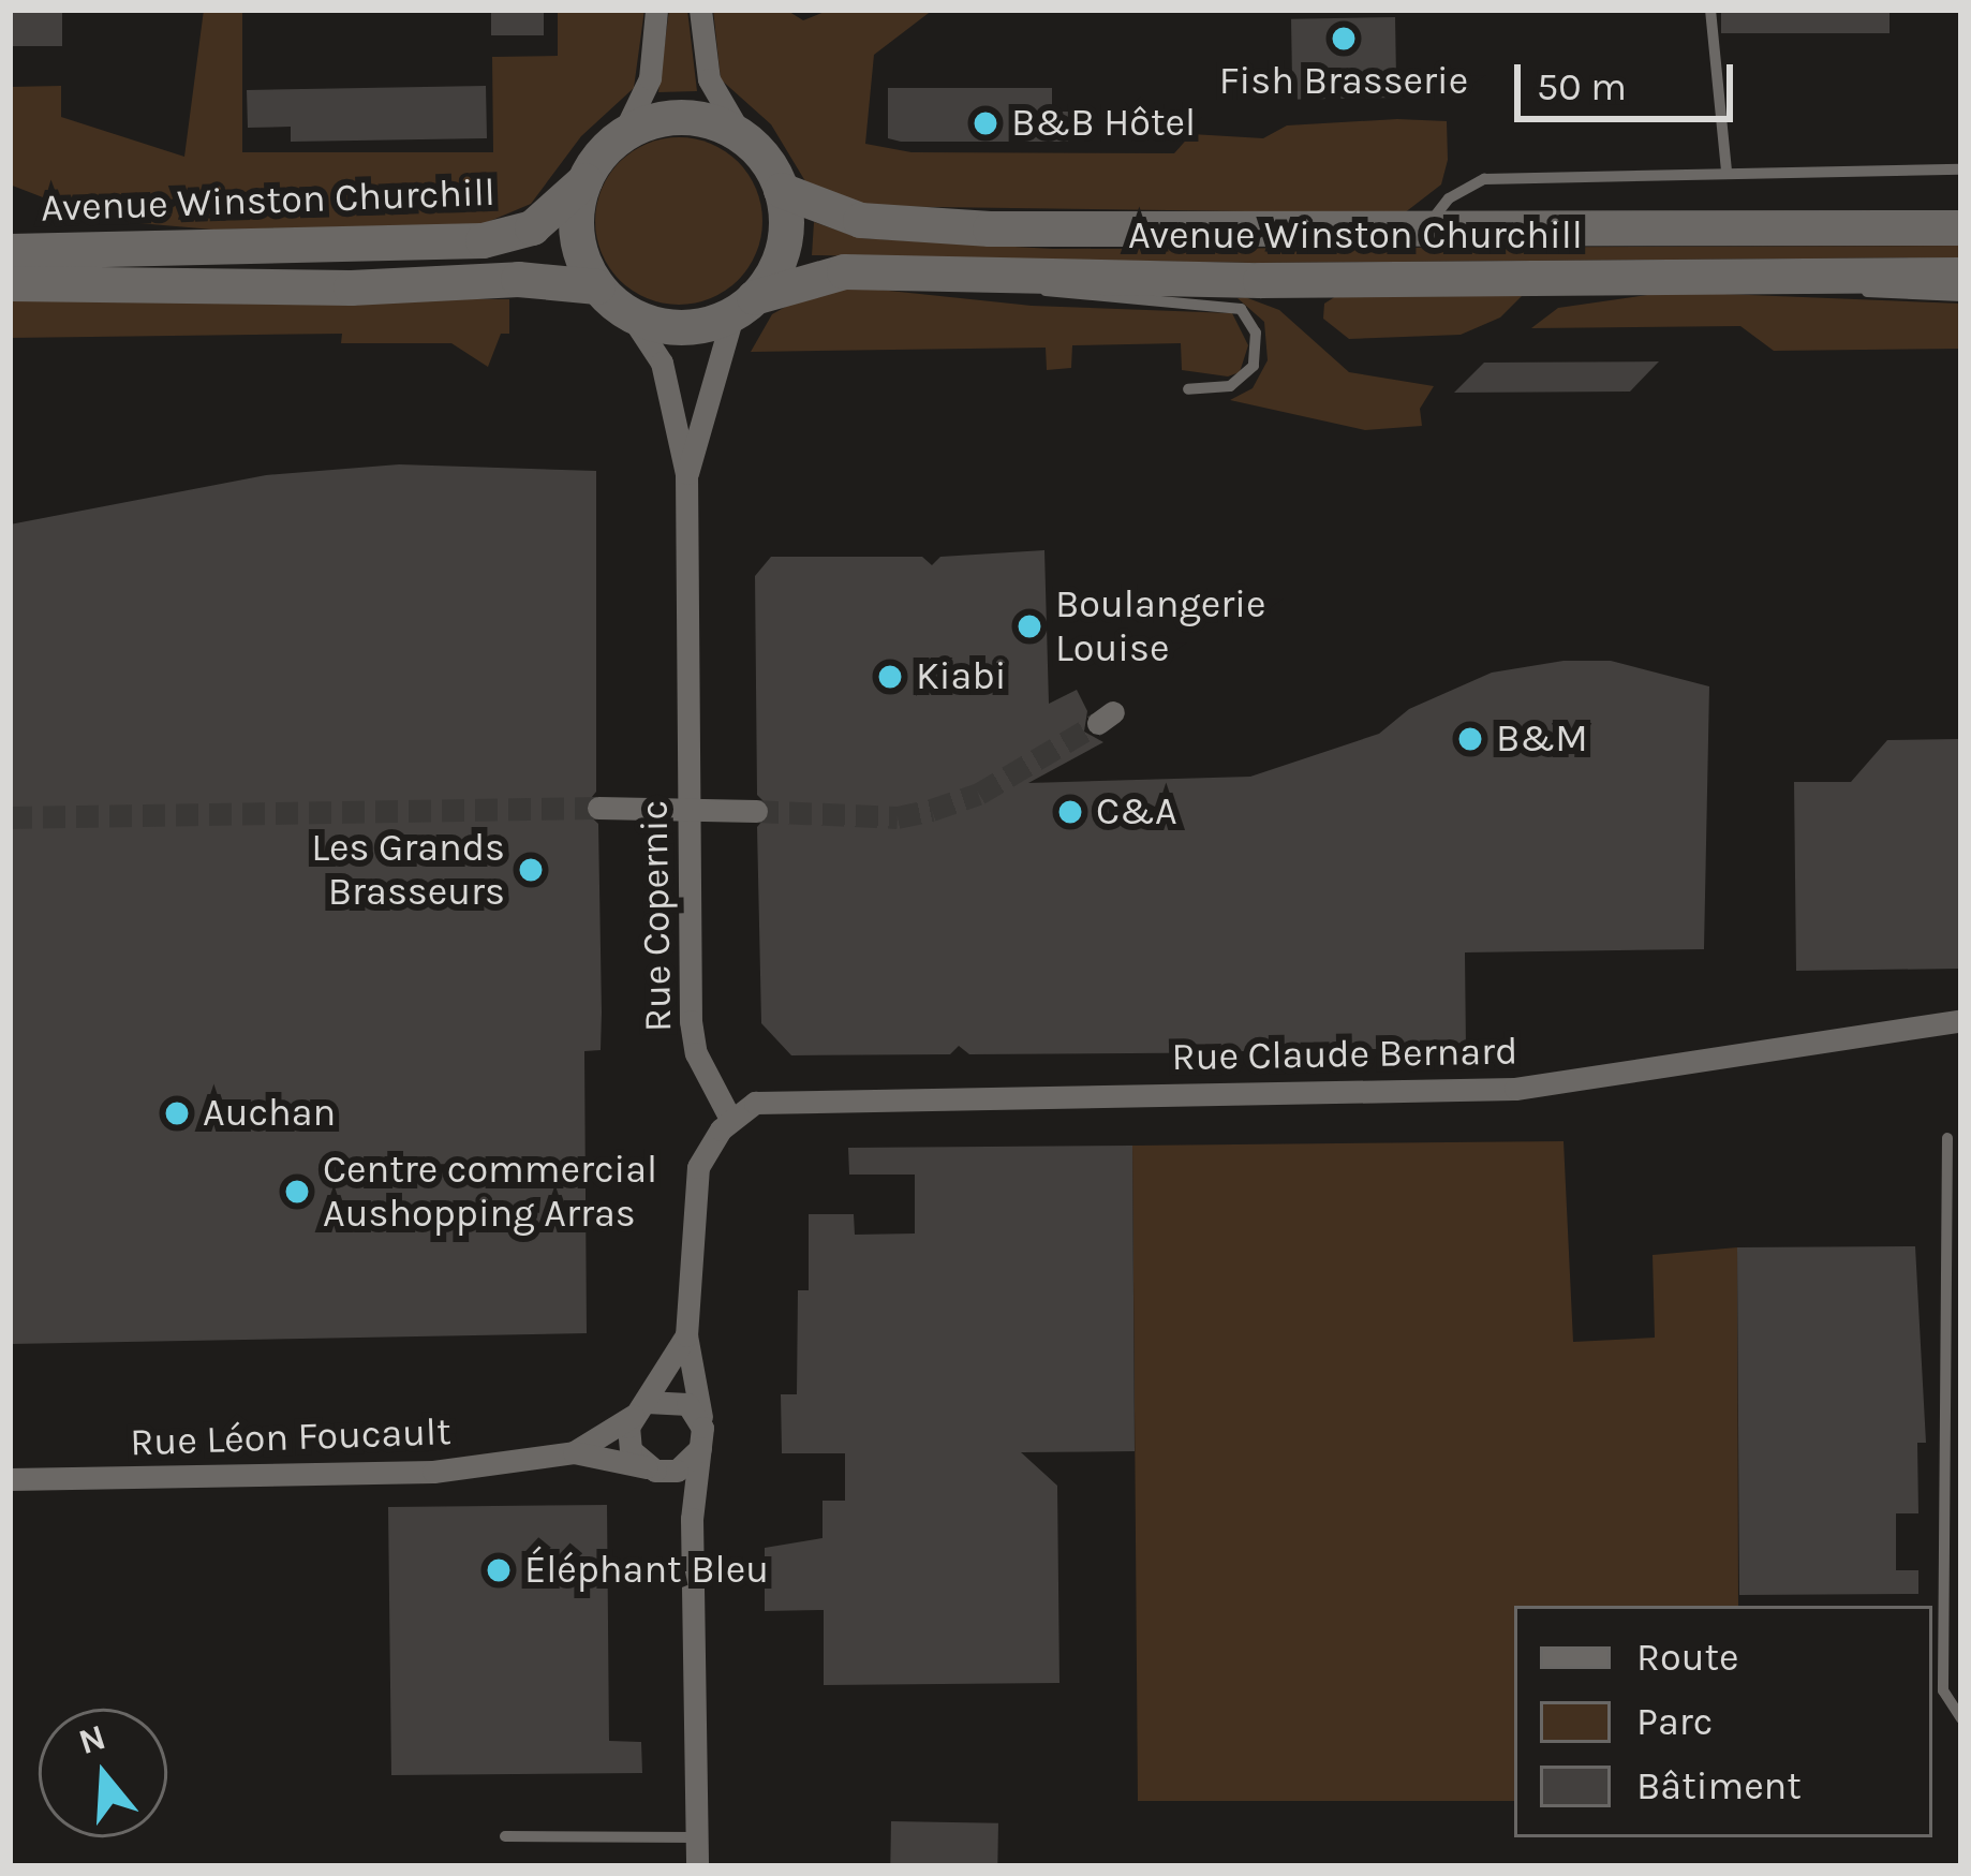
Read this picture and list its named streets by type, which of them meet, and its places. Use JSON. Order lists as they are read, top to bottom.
{
  "streets": {
    "main road": ["Avenue Winston Churchill"],
    "street": ["Rue Copernic", "Rue Claude Bernard", "Rue Léon Foucault"]
  },
  "crossings": [
    ["Rue Copernic", "Rue Claude Bernard"]
  ],
  "places": [
    "Fish Brasserie",
    "B&B Hôtel",
    "Boulangerie Louise",
    "Kiabi",
    "B&M",
    "C&A",
    "Les Grands Brasseurs",
    "Auchan",
    "Centre commercial Aushopping Arras",
    "Éléphant Bleu"
  ],
  "legend": ["Route", "Parc", "Bâtiment"],
  "scale_bar": "50 m",
  "north": "top"
}
